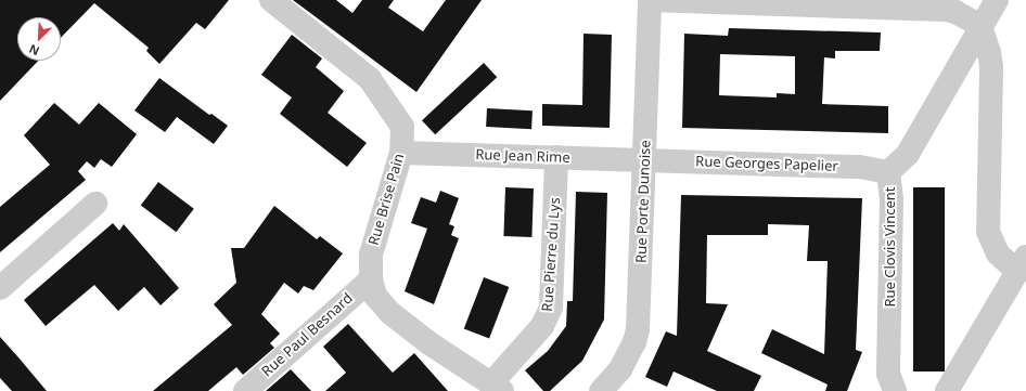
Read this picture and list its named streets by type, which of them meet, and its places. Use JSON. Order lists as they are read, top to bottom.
{
  "streets": {
    "street": [
      "Rue Jean Rime",
      "Rue Georges Papelier",
      "Rue Brise Pain",
      "Rue Porte Dunoise",
      "Rue Clovis Vincent",
      "Rue Pierre du Lys",
      "Rue Paul Besnard"
    ]
  },
  "crossings": [
    ["Rue Jean Rime", "Rue Georges Papelier"],
    ["Rue Jean Rime", "Rue Brise Pain"],
    ["Rue Jean Rime", "Rue Porte Dunoise"],
    ["Rue Jean Rime", "Rue Pierre du Lys"],
    ["Rue Georges Papelier", "Rue Porte Dunoise"],
    ["Rue Georges Papelier", "Rue Clovis Vincent"],
    ["Rue Brise Pain", "Rue Pierre du Lys"],
    ["Rue Brise Pain", "Rue Paul Besnard"]
  ],
  "north": "bottom left"
}
